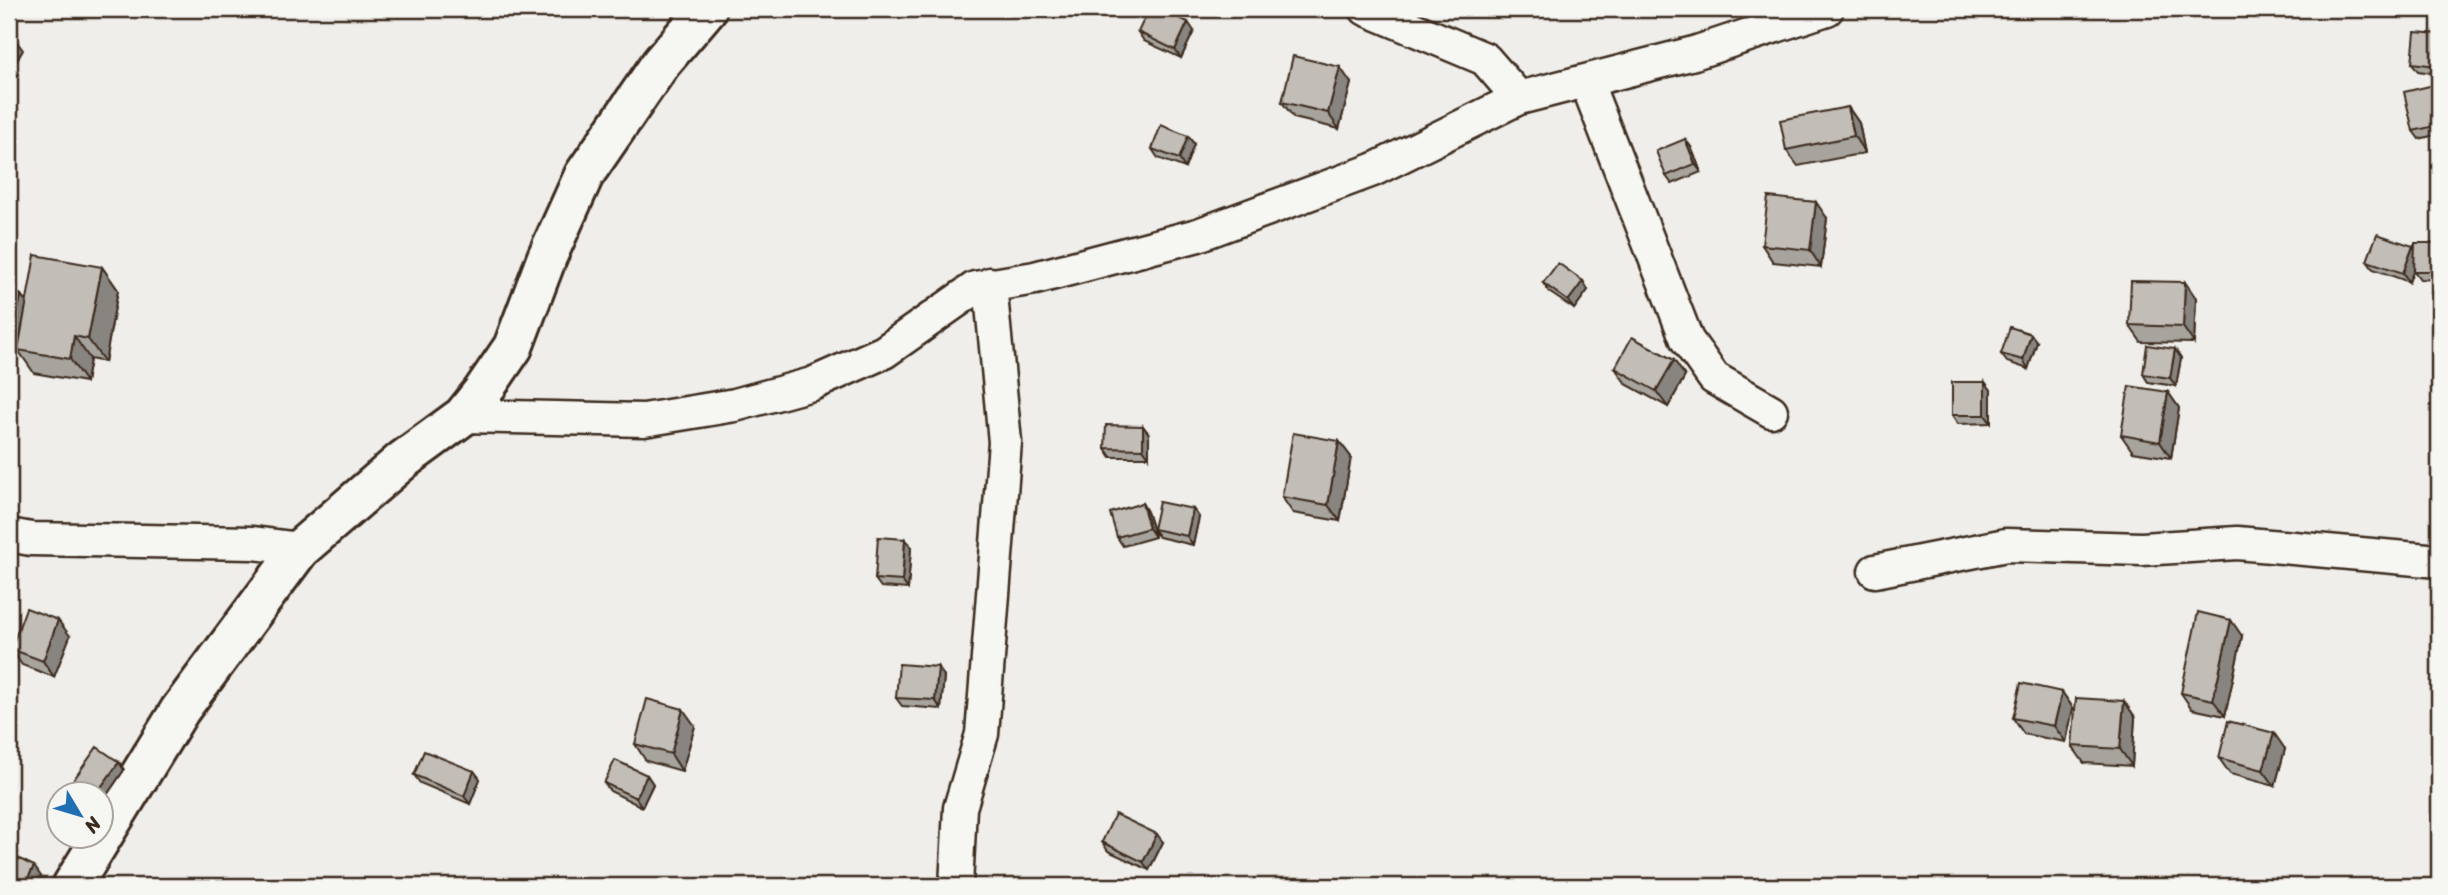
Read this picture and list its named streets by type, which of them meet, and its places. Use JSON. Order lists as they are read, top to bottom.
{
  "north": "bottom right"
}
